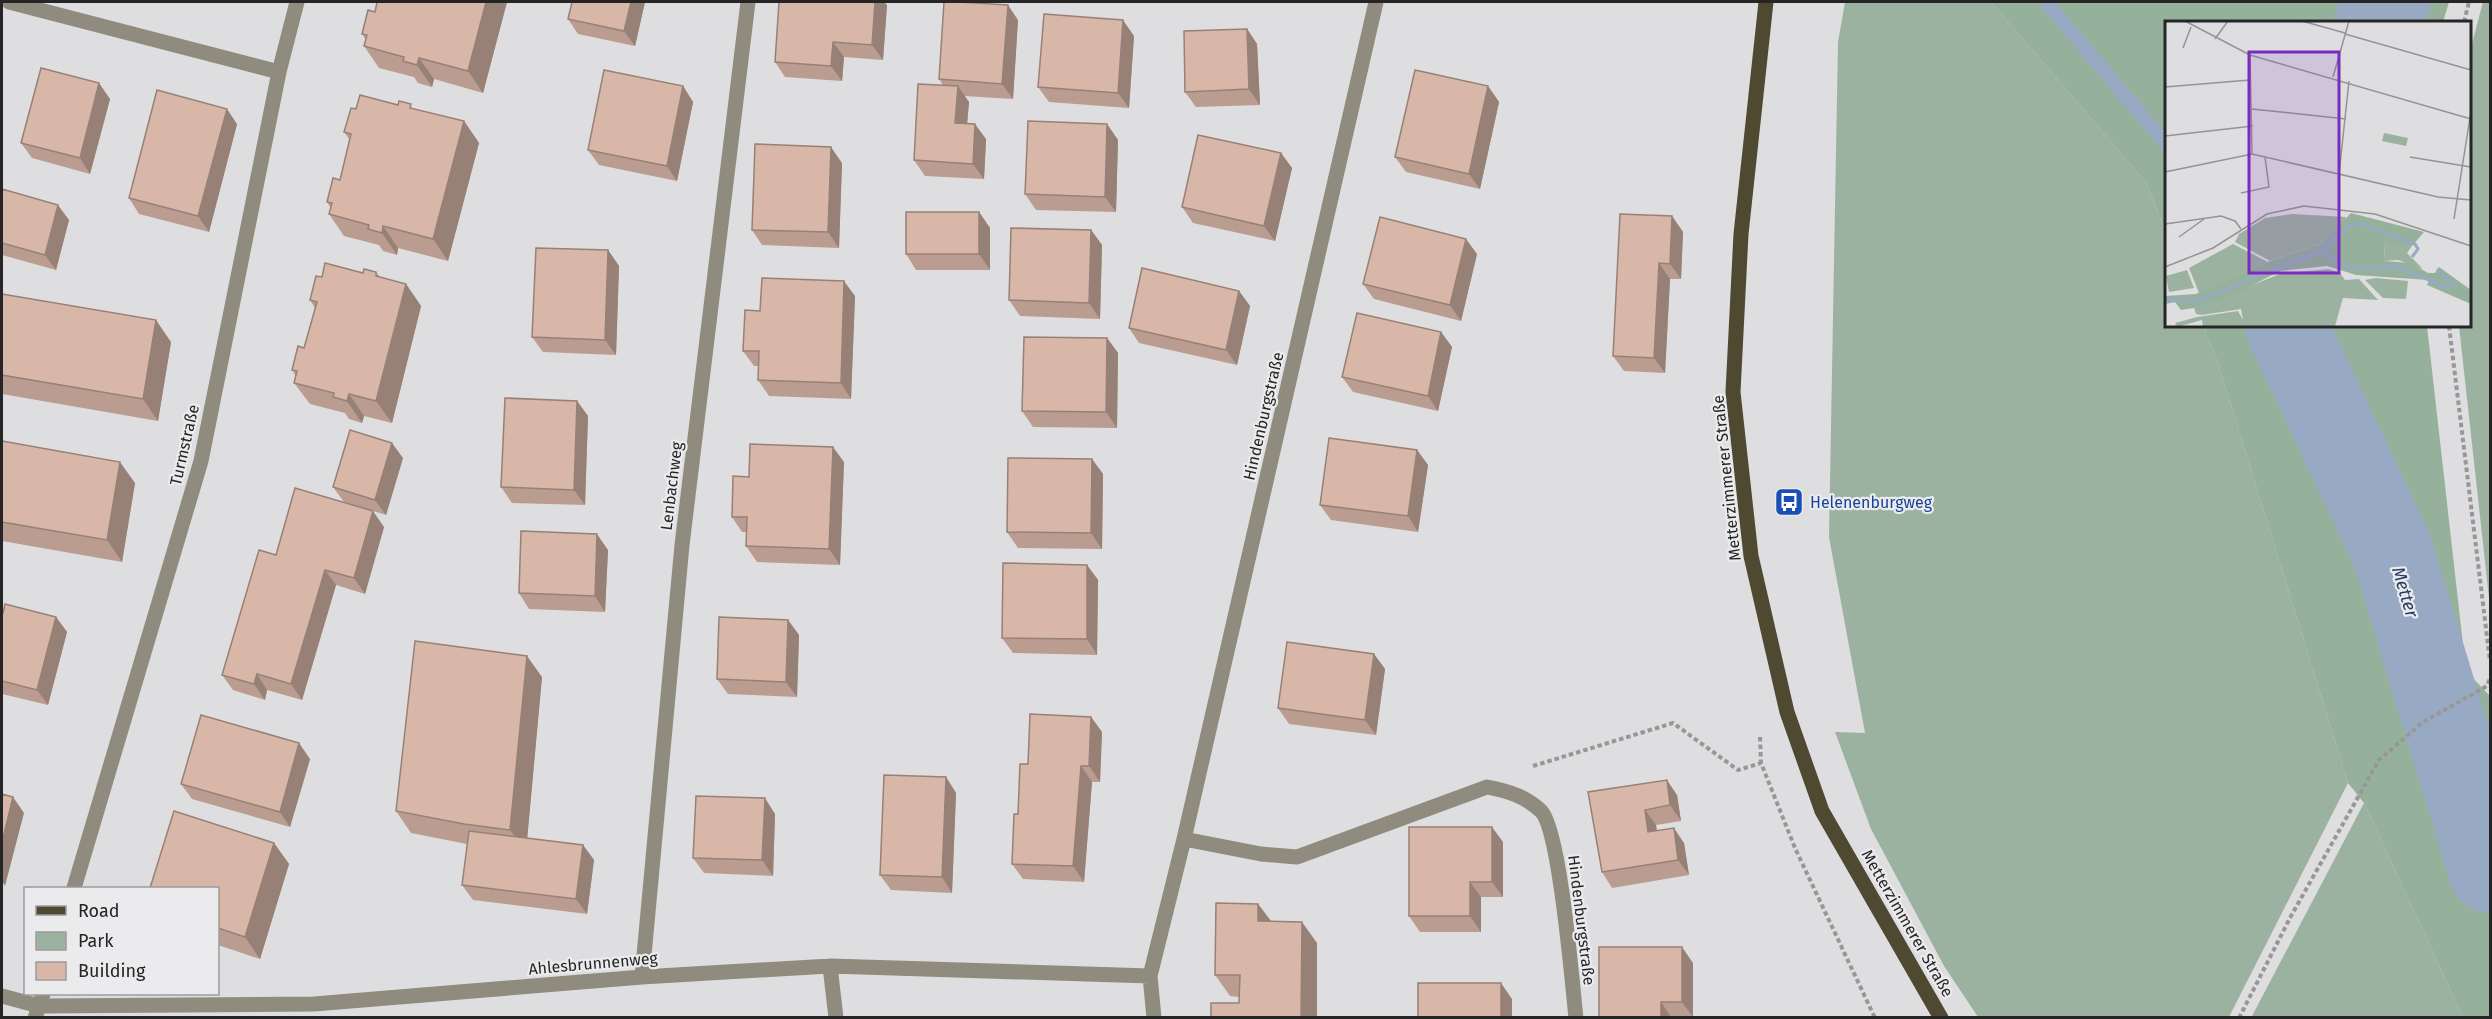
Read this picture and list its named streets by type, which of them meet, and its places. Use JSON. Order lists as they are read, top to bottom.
{
  "streets": {
    "main road": ["Metterzimmerer Straße"],
    "street": [
      "Hindenburgstraße",
      "Turmstraße",
      "Lenbachweg",
      "Ahlesbrunnenweg"
    ]
  },
  "crossings": [
    ["Hindenburgstraße", "Ahlesbrunnenweg"],
    ["Lenbachweg", "Ahlesbrunnenweg"]
  ],
  "water": ["Metter"],
  "places": {
    "bus stop": ["Helenenburgweg"]
  },
  "legend": ["Road", "Park", "Building"]
}
